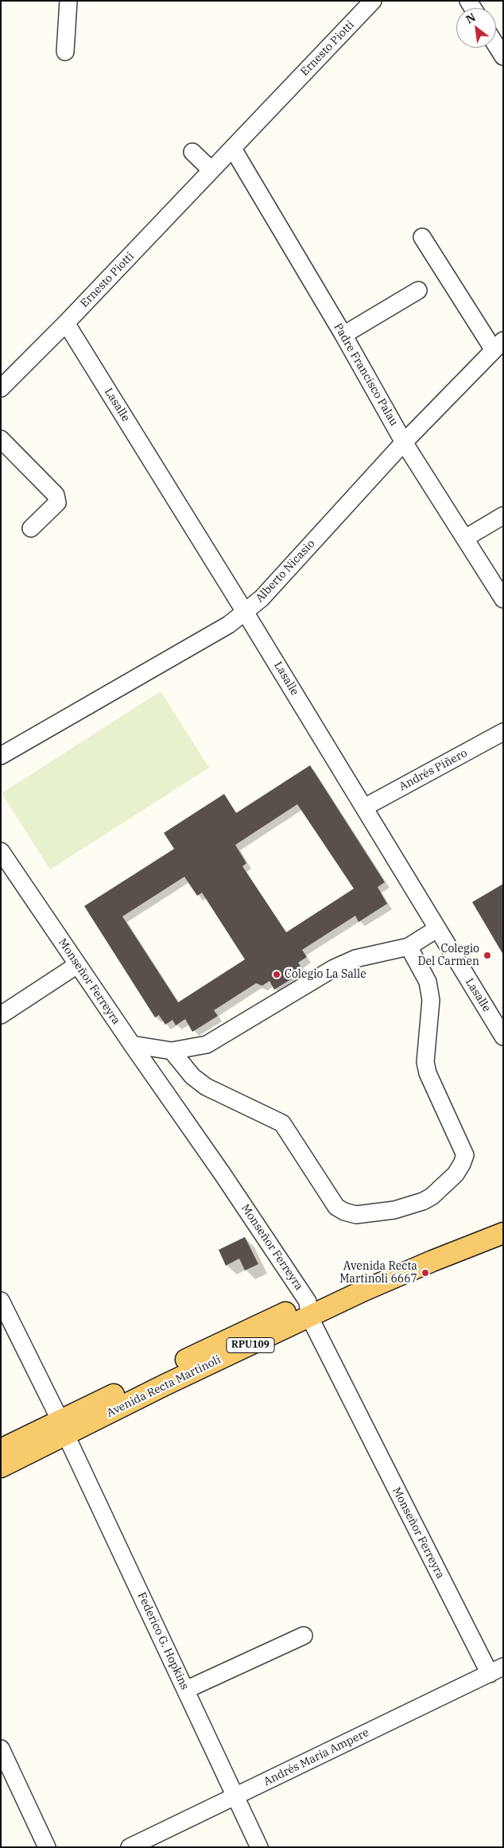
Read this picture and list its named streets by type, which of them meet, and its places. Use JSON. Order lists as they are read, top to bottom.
{
  "streets": {
    "main road": ["RPU109", "Avenida Recta Martinoli"],
    "street": [
      "Ernesto Piotti",
      "Padre Francisco Palau",
      "Lasalle",
      "Alberto Nicasio",
      "Andrés Piñero",
      "Monseñor Ferreyra",
      "Federico G. Hopkins",
      "Andrés María Ampere"
    ]
  },
  "crossings": [
    ["Ernesto Piotti", "Padre Francisco Palau"],
    ["Ernesto Piotti", "Lasalle"],
    ["Padre Francisco Palau", "Alberto Nicasio"],
    ["Lasalle", "Alberto Nicasio"],
    ["Lasalle", "Andrés Piñero"],
    ["Monseñor Ferreyra", "Avenida Recta Martinoli"],
    ["Monseñor Ferreyra", "Andrés María Ampere"],
    ["Avenida Recta Martinoli", "Federico G. Hopkins"],
    ["Federico G. Hopkins", "Andrés María Ampere"]
  ],
  "places": ["Colegio Del Carmen", "Colegio La Salle", "Avenida Recta Martinoli 6667"],
  "north": "top left"
}
